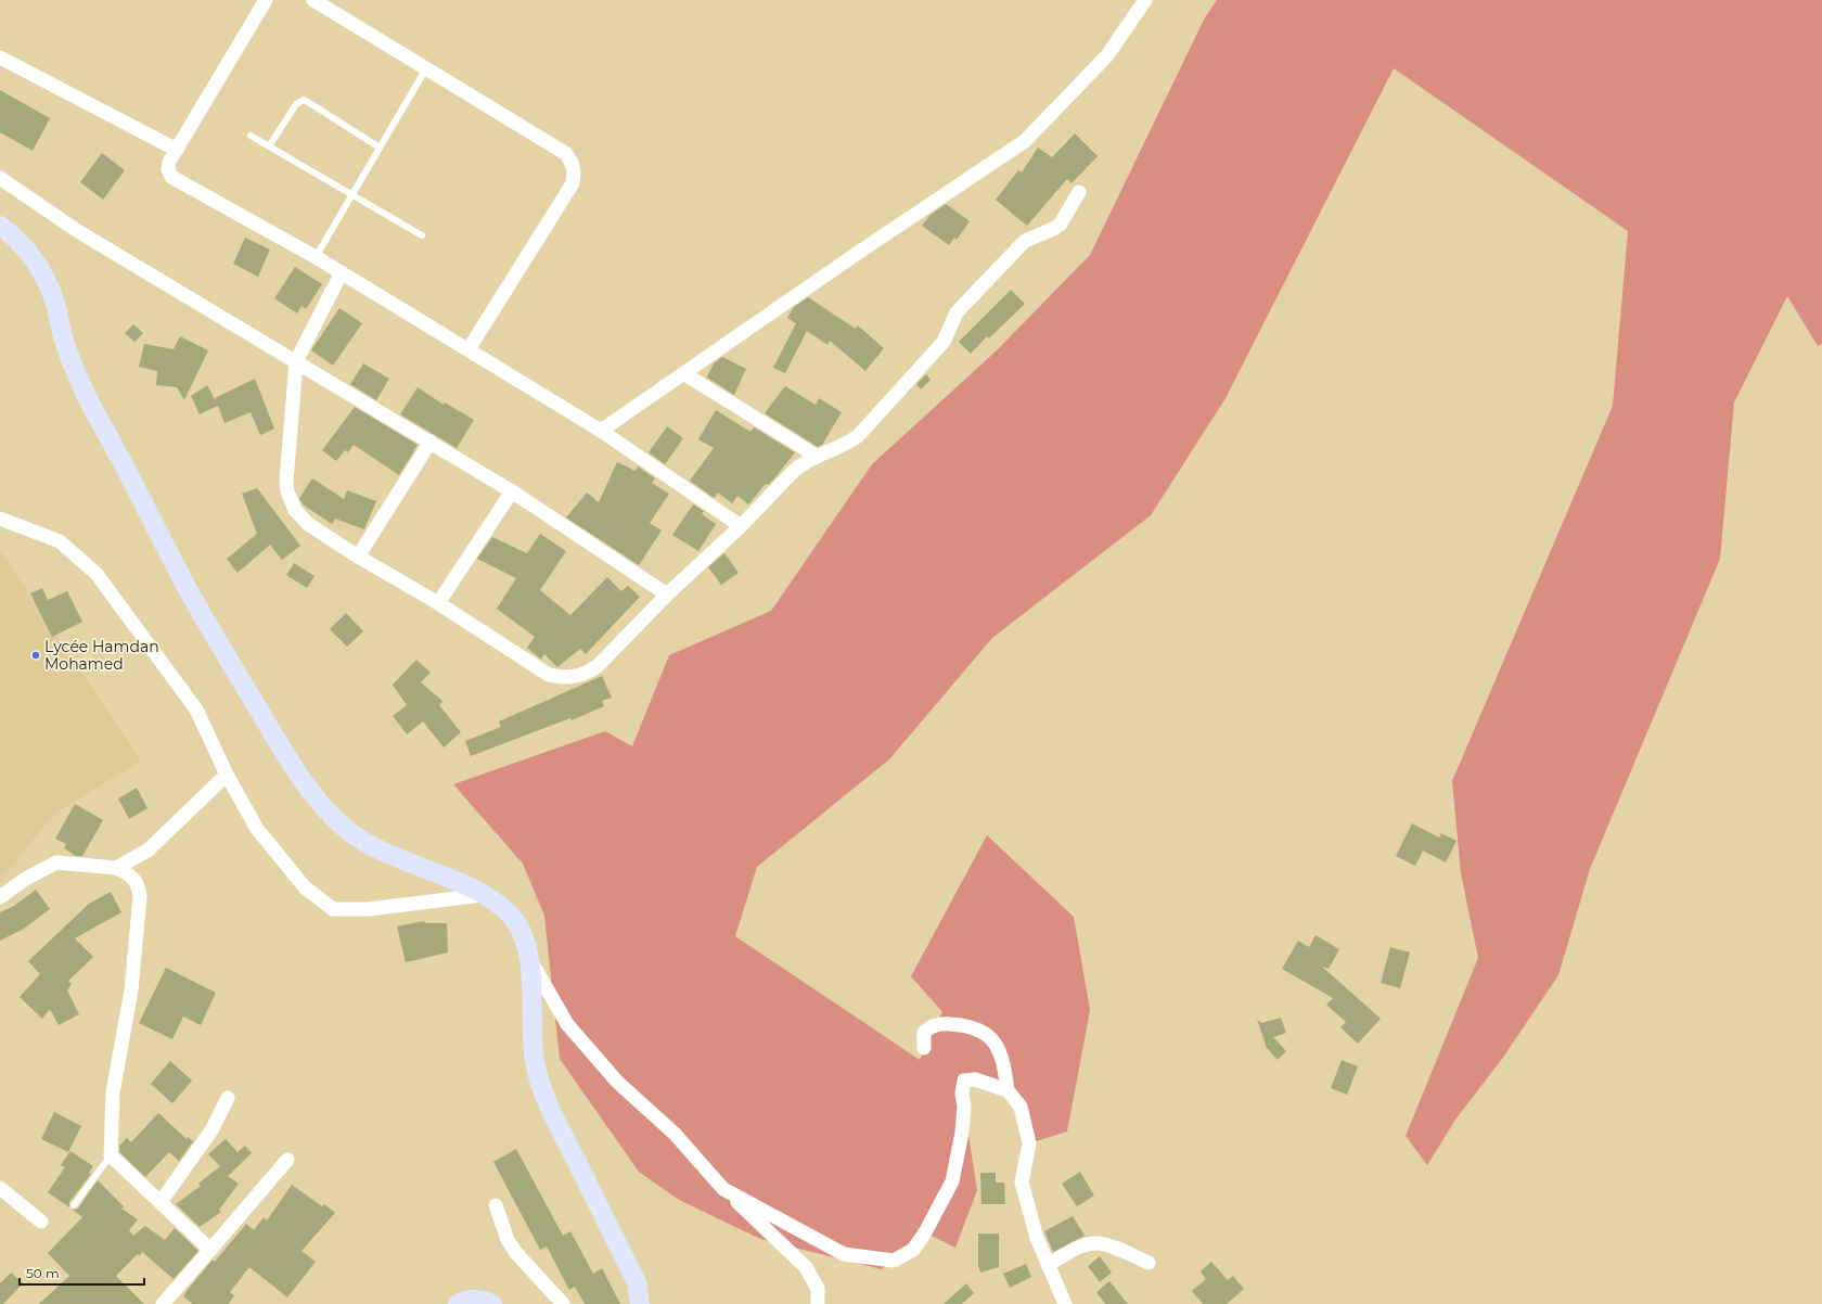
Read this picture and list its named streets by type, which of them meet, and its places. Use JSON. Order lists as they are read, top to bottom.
{
  "places": ["Lycée Hamdan Mohamed"],
  "scale_bar": "50 m"
}
